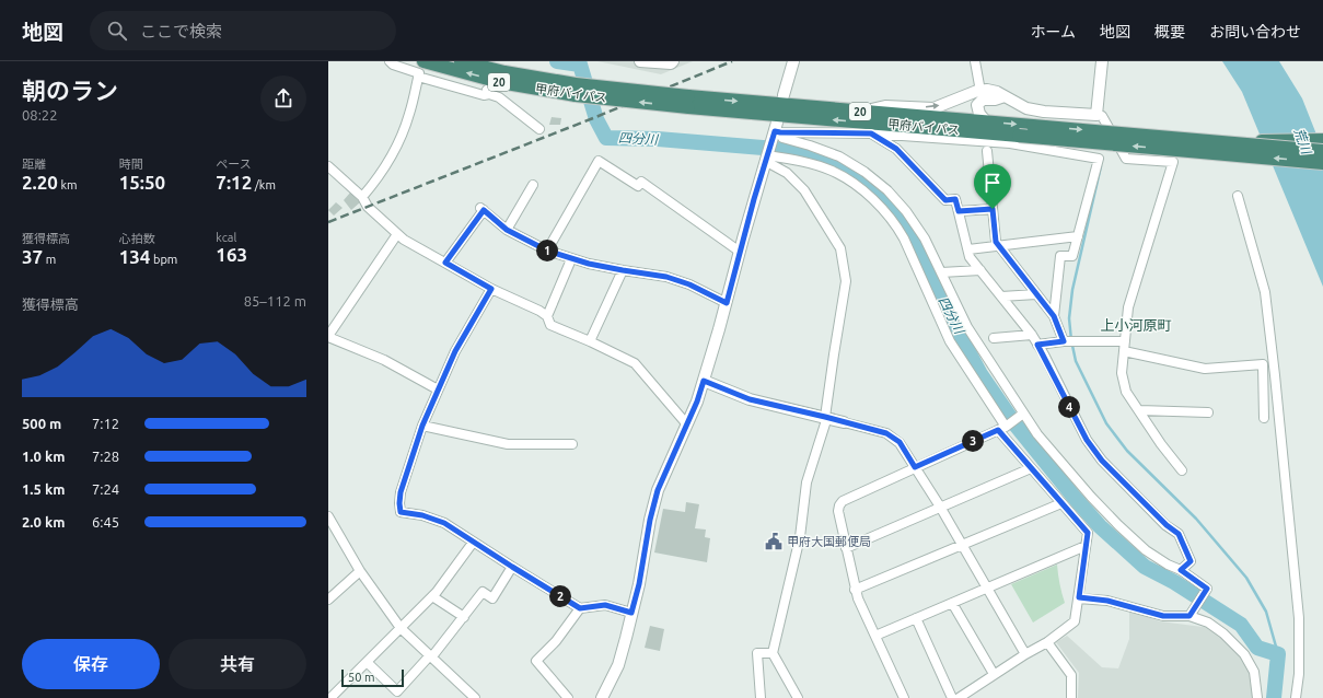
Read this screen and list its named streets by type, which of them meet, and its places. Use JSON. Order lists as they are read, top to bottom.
{
  "streets": {
    "highway": ["20", "甲府バイパス"]
  },
  "districts": ["上小河原町"],
  "water": ["四分川", "荒川"],
  "places": {
    "public building": ["甲府大国郵便局"]
  },
  "scale_bar": "50 m",
  "page": {
    "header": "地図",
    "search": "ここで検索",
    "nav": [
      "ホーム",
      "地図",
      "概要",
      "お問い合わせ"
    ],
    "heading": ["朝のラン", "08:22"],
    "stats": [
      ["距離", "2.20 km"],
      ["時間", "15:50"],
      ["ペース", "7:12 /km"],
      ["獲得標高", "37 m"],
      ["心拍数", "134 bpm"],
      ["kcal", "163"]
    ],
    "pins": [
      "1",
      "4",
      "3",
      "2"
    ],
    "chart": ["獲得標高", "85–112 m"],
    "list": [
      {
        "name": "500 m",
        "note": "7:12"
      },
      {
        "name": "1.0 km",
        "note": "7:28"
      },
      {
        "name": "1.5 km",
        "note": "7:24"
      },
      {
        "name": "2.0 km",
        "note": "6:45"
      }
    ],
    "buttons": ["保存", "共有"],
    "scale": "50 m"
  }
}
